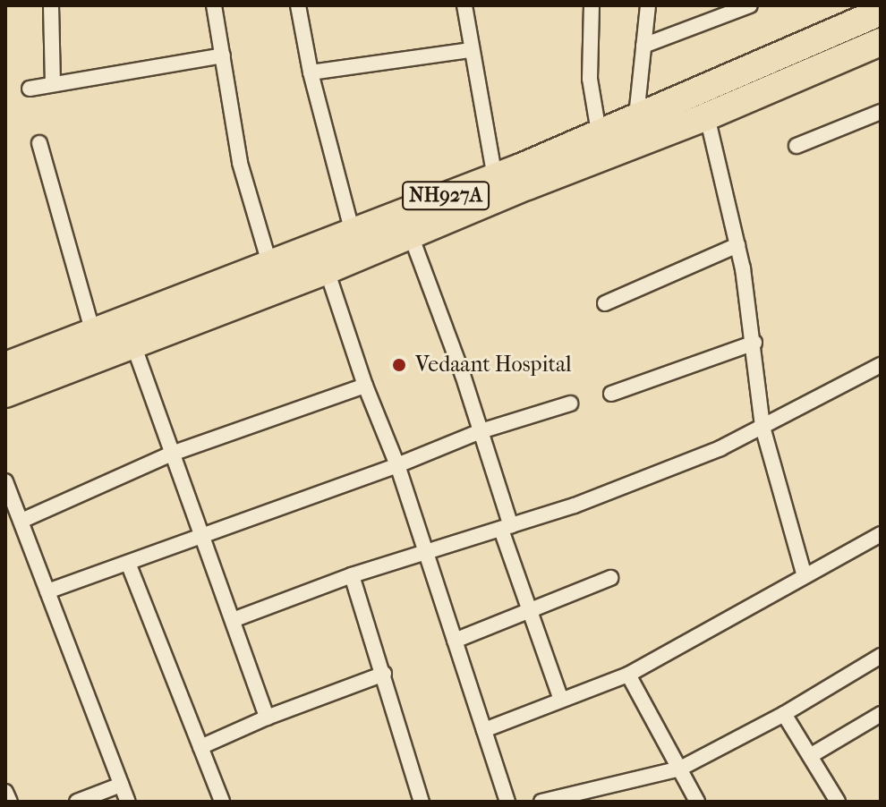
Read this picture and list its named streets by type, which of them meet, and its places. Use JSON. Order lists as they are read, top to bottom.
{
  "streets": {
    "highway": ["NH927A"]
  },
  "places": ["Vedaant Hospital"]
}
